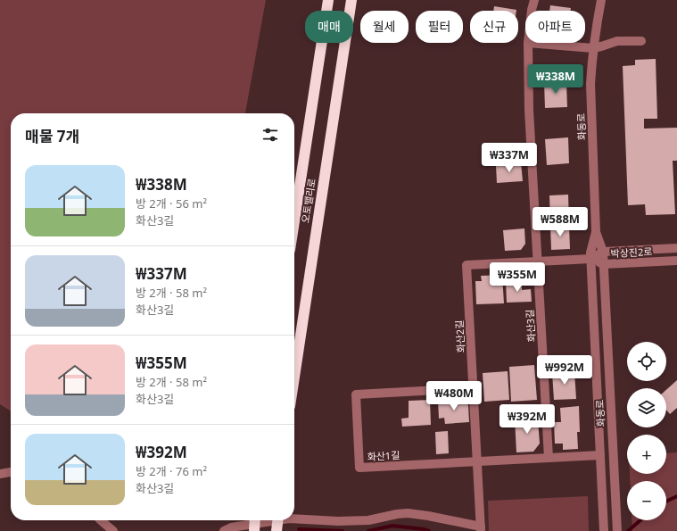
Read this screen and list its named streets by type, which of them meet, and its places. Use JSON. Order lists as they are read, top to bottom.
{
  "streets": {
    "highway": ["오토밸리로"],
    "street": [
      "화동로",
      "박상진2로",
      "화산3길",
      "화산2길",
      "화산1길"
    ]
  },
  "crossings": [
    ["화동로", "박상진2로"],
    ["화동로", "화산2길"],
    ["화동로", "화산1길"],
    ["박상진2로", "화산2길"],
    ["화산3길", "화산2길"],
    ["화산3길", "화산1길"],
    ["화산2길", "화산1길"]
  ],
  "page": {
    "chip": [
      "매매",
      "월세",
      "필터",
      "신규",
      "아파트"
    ],
    "price": [
      "₩338M",
      "₩337M",
      "₩588M",
      "₩355M",
      "₩992M",
      "₩480M",
      "₩392M"
    ],
    "heading": "매물 7개",
    "list": [
      {
        "name": "₩338M",
        "note": "방 2개 · 56 m² · 화산3길"
      },
      {
        "name": "₩337M",
        "note": "방 2개 · 58 m² · 화산3길"
      },
      {
        "name": "₩355M",
        "note": "방 2개 · 58 m² · 화산3길"
      },
      {
        "name": "₩392M",
        "note": "방 2개 · 76 m² · 화산3길"
      }
    ],
    "map_buttons": ["+", "−"]
  }
}
